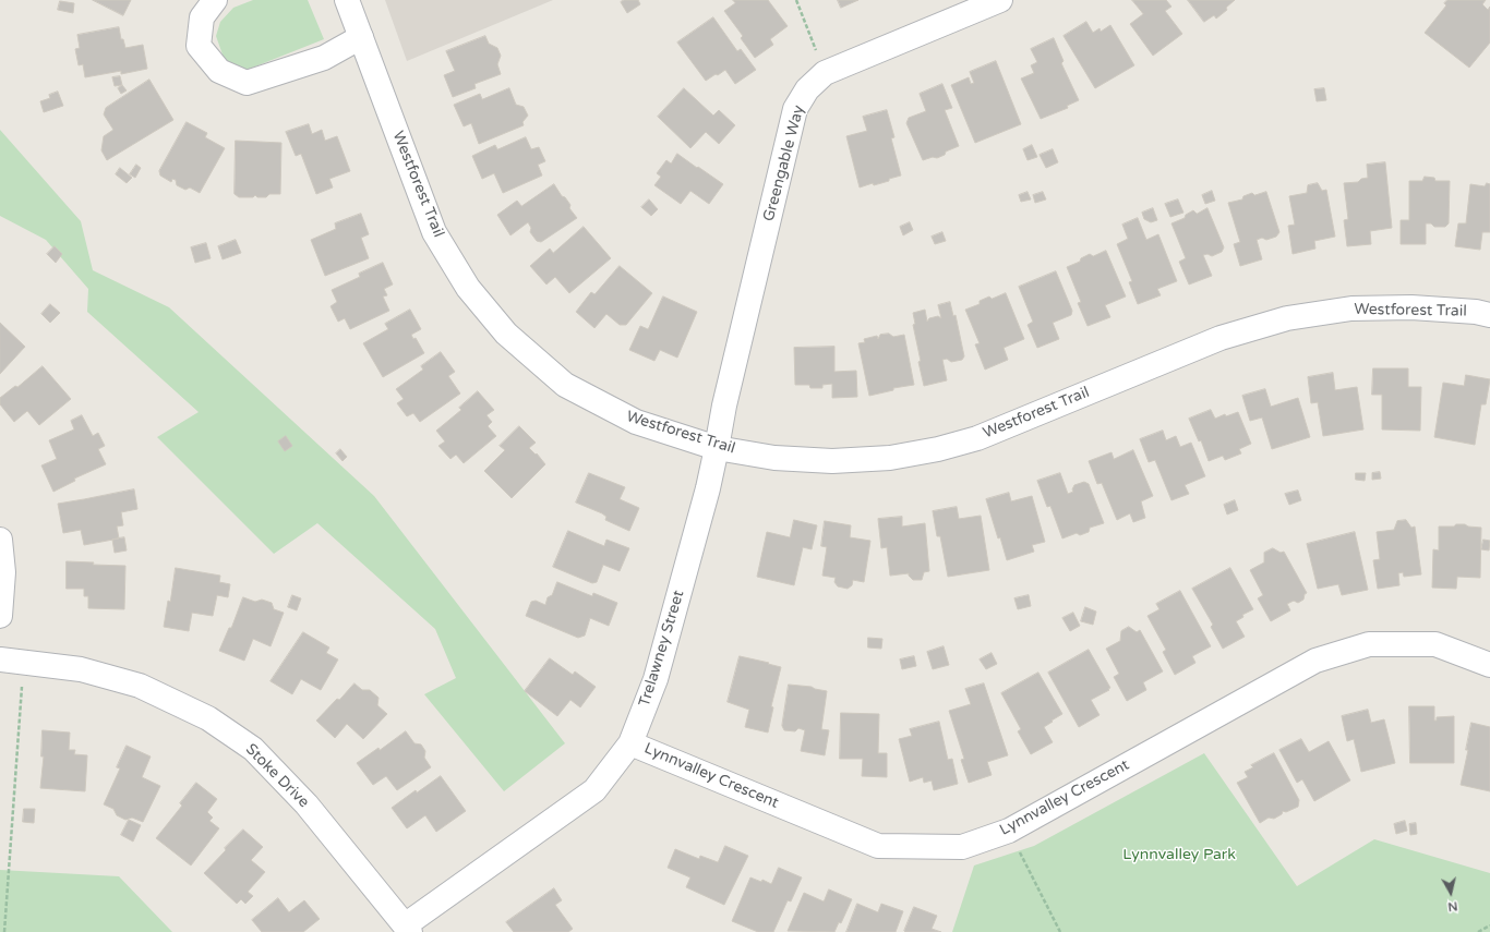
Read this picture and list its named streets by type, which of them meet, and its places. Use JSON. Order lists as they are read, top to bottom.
{
  "streets": {
    "street": [
      "Greengable Way",
      "Westforest Trail",
      "Trelawney Street",
      "Stoke Drive",
      "Lynnvalley Crescent"
    ]
  },
  "crossings": [
    ["Greengable Way", "Westforest Trail"],
    ["Greengable Way", "Trelawney Street"],
    ["Westforest Trail", "Trelawney Street"],
    ["Trelawney Street", "Stoke Drive"],
    ["Trelawney Street", "Lynnvalley Crescent"]
  ],
  "parks": ["Lynnvalley Park"],
  "north": "bottom"
}
